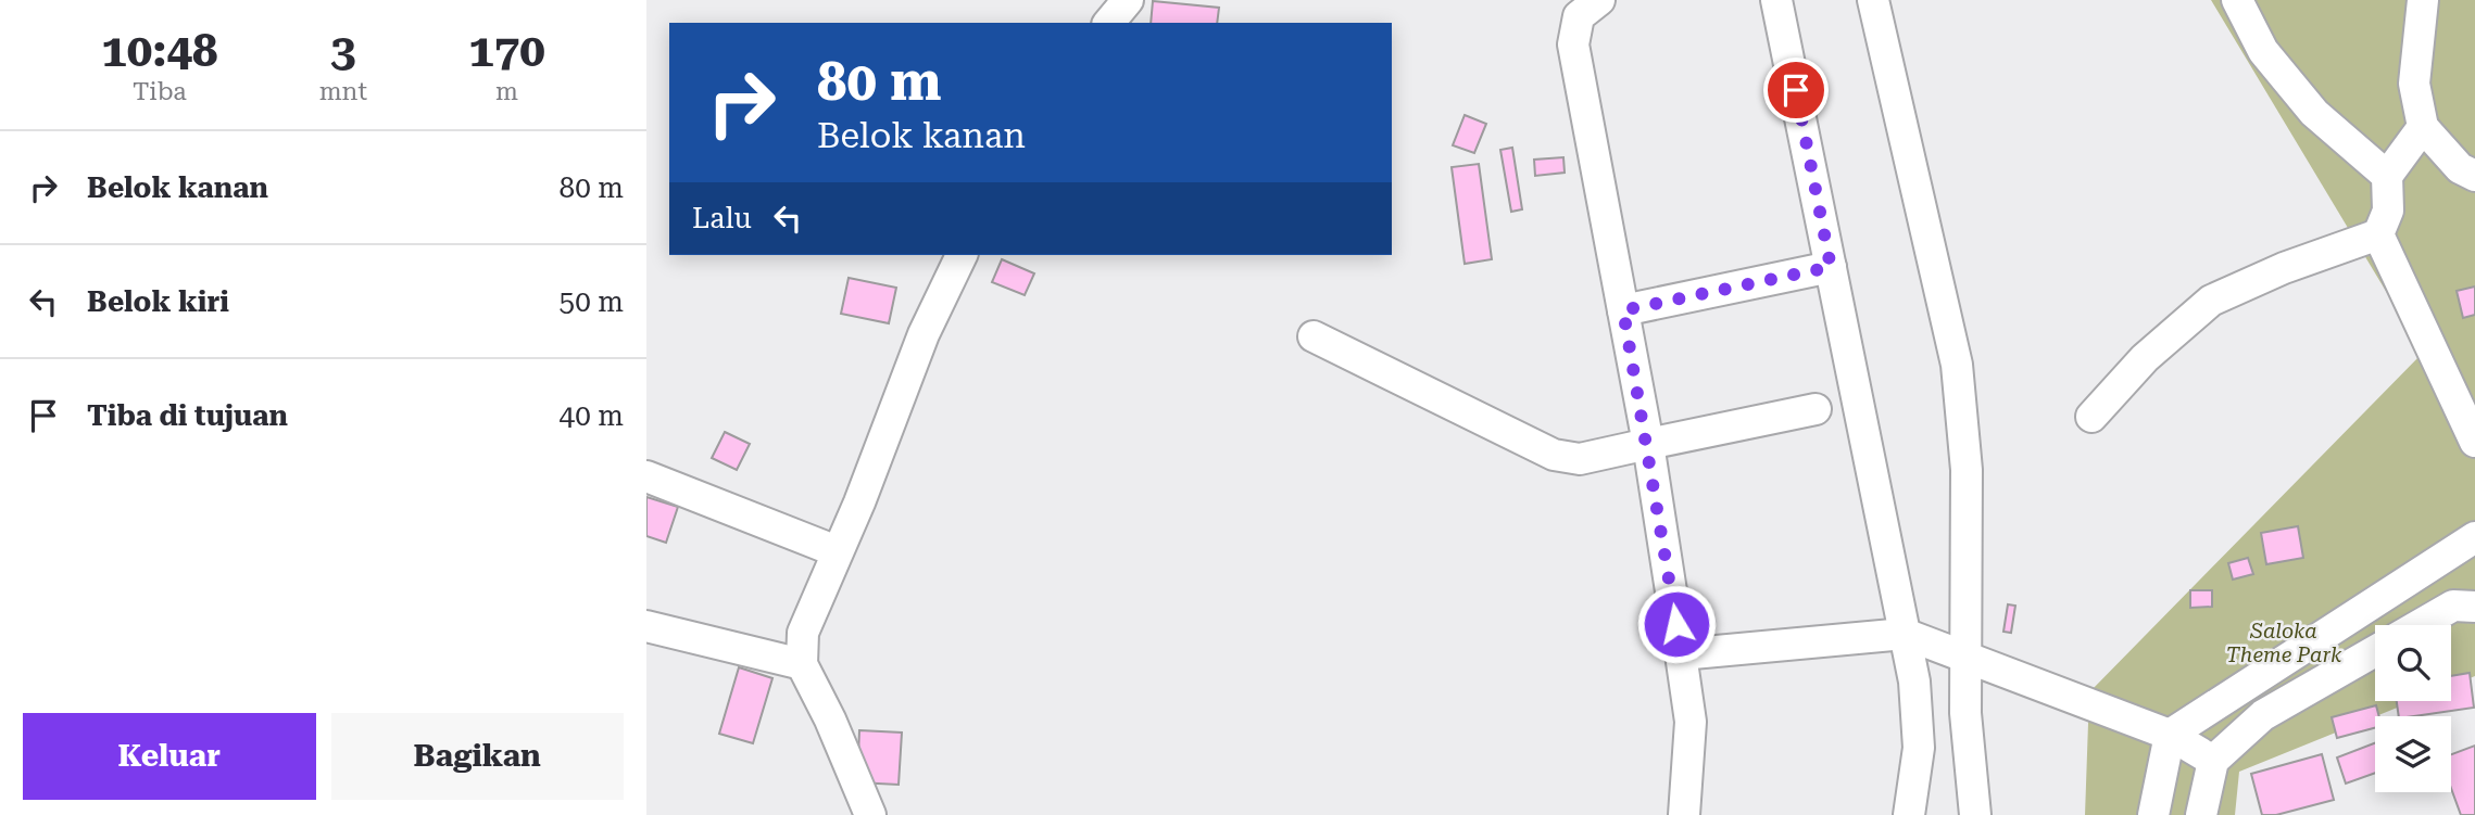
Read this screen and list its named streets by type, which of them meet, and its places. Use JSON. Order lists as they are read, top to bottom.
{
  "parks": ["Saloka Theme Park"],
  "page": {
    "eta": [
      "10:48",
      "Tiba",
      "3",
      "mnt",
      "170",
      "m"
    ],
    "turn": ["80 m", "Belok kanan"],
    "list": [
      {
        "name": "Belok kanan",
        "value": "80 m"
      },
      {
        "name": "Belok kiri",
        "value": "50 m"
      },
      {
        "name": "Tiba di tujuan",
        "value": "40 m"
      }
    ],
    "then": "Lalu",
    "buttons": ["Keluar", "Bagikan"]
  }
}
